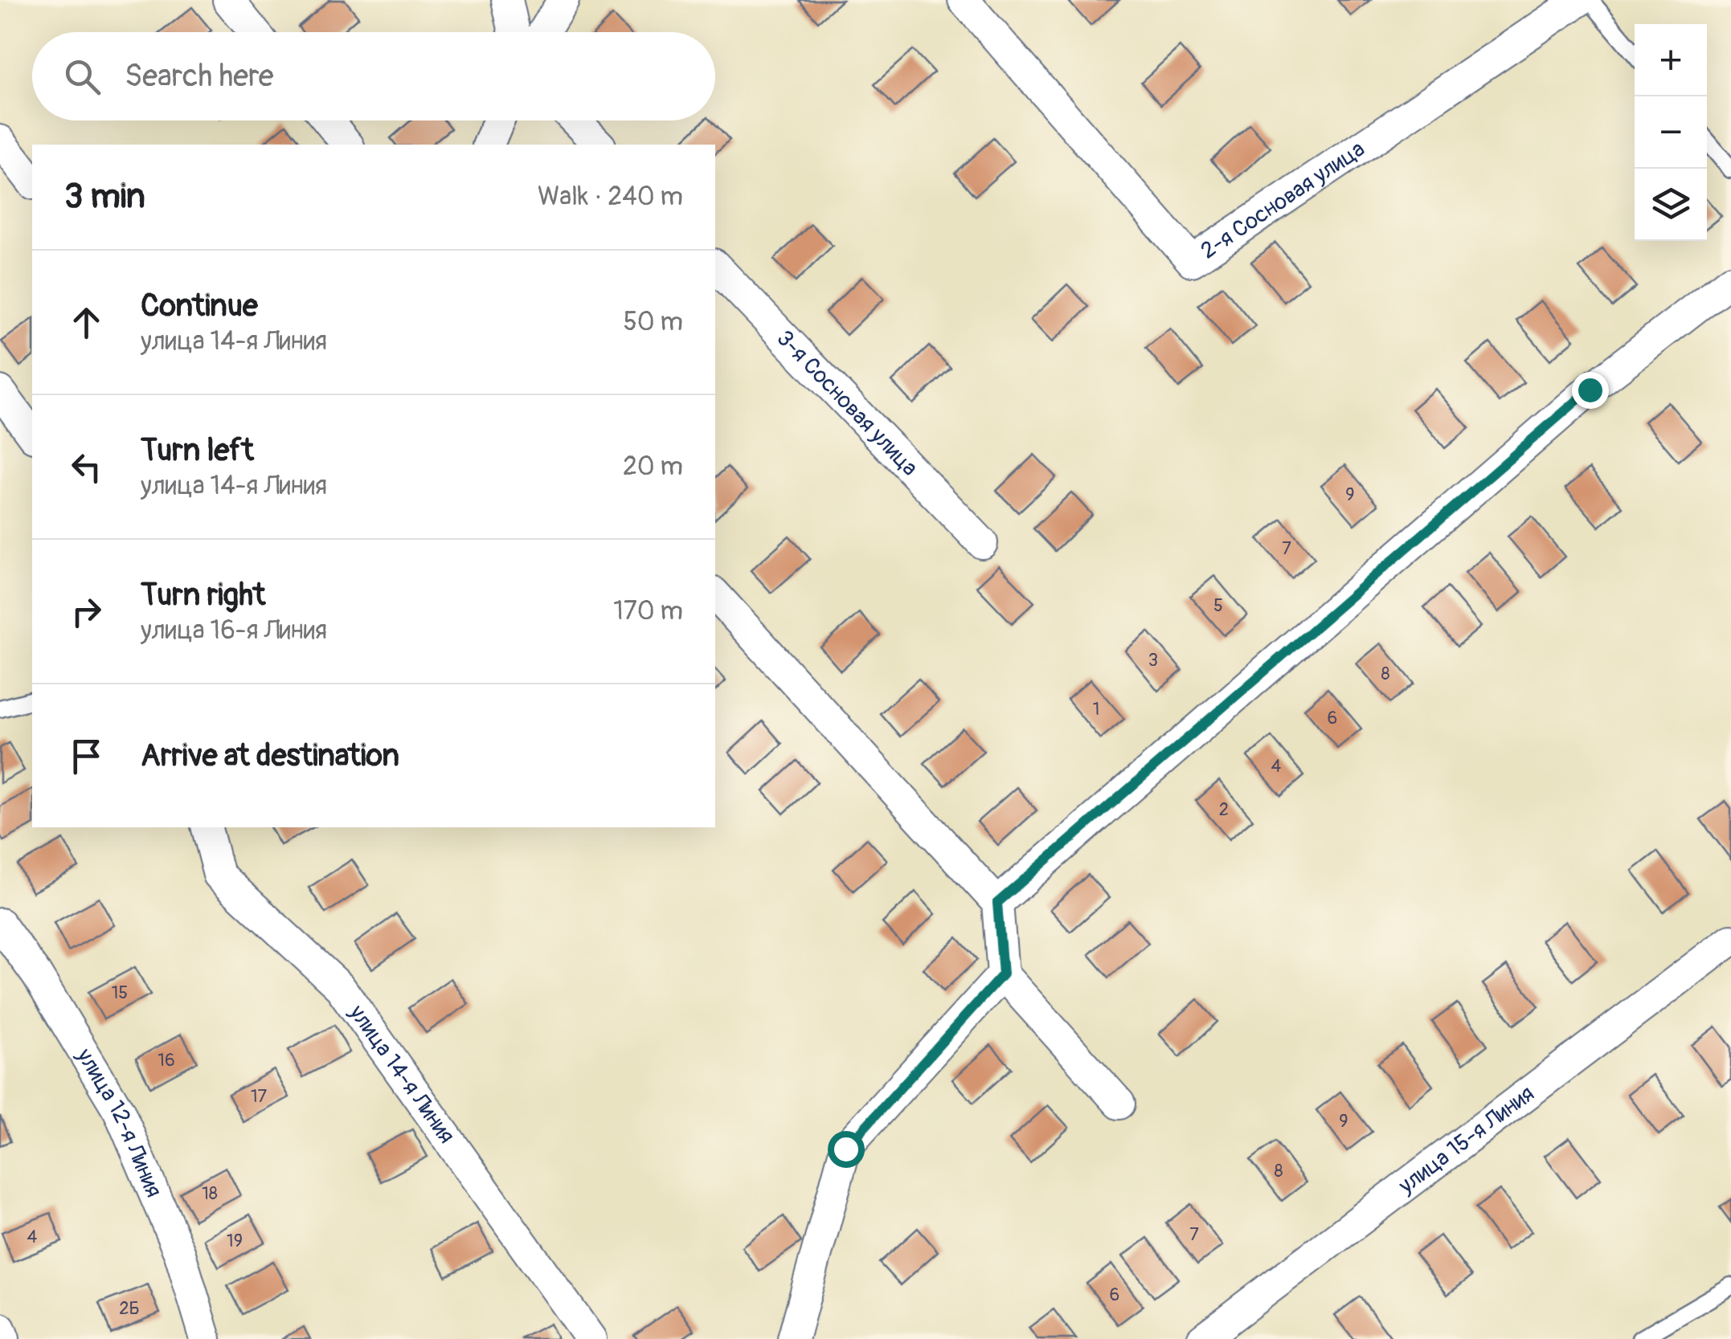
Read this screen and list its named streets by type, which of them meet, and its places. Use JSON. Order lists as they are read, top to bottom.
{
  "streets": {
    "street": [
      "2-я Сосновая улица",
      "3-я Сосновая улица",
      "улица 14-я Линия",
      "улица 12-я Линия",
      "улица 15-я Линия"
    ]
  },
  "house_numbers": [
    "9",
    "7",
    "5",
    "3",
    "8",
    "1",
    "6",
    "4",
    "2",
    "15",
    "16",
    "17",
    "9",
    "8",
    "18",
    "7",
    "4",
    "19",
    "6",
    "2Б"
  ],
  "page": {
    "map_buttons": ["+", "−"],
    "search": "Search here",
    "heading": ["3 min", "Walk · 240 m"],
    "list": [
      ["Continue", "улица 14-я Линия", "50 m"],
      ["Turn left", "улица 14-я Линия", "20 m"],
      ["Turn right", "улица 16-я Линия", "170 m"],
      "Arrive at destination"
    ]
  }
}
